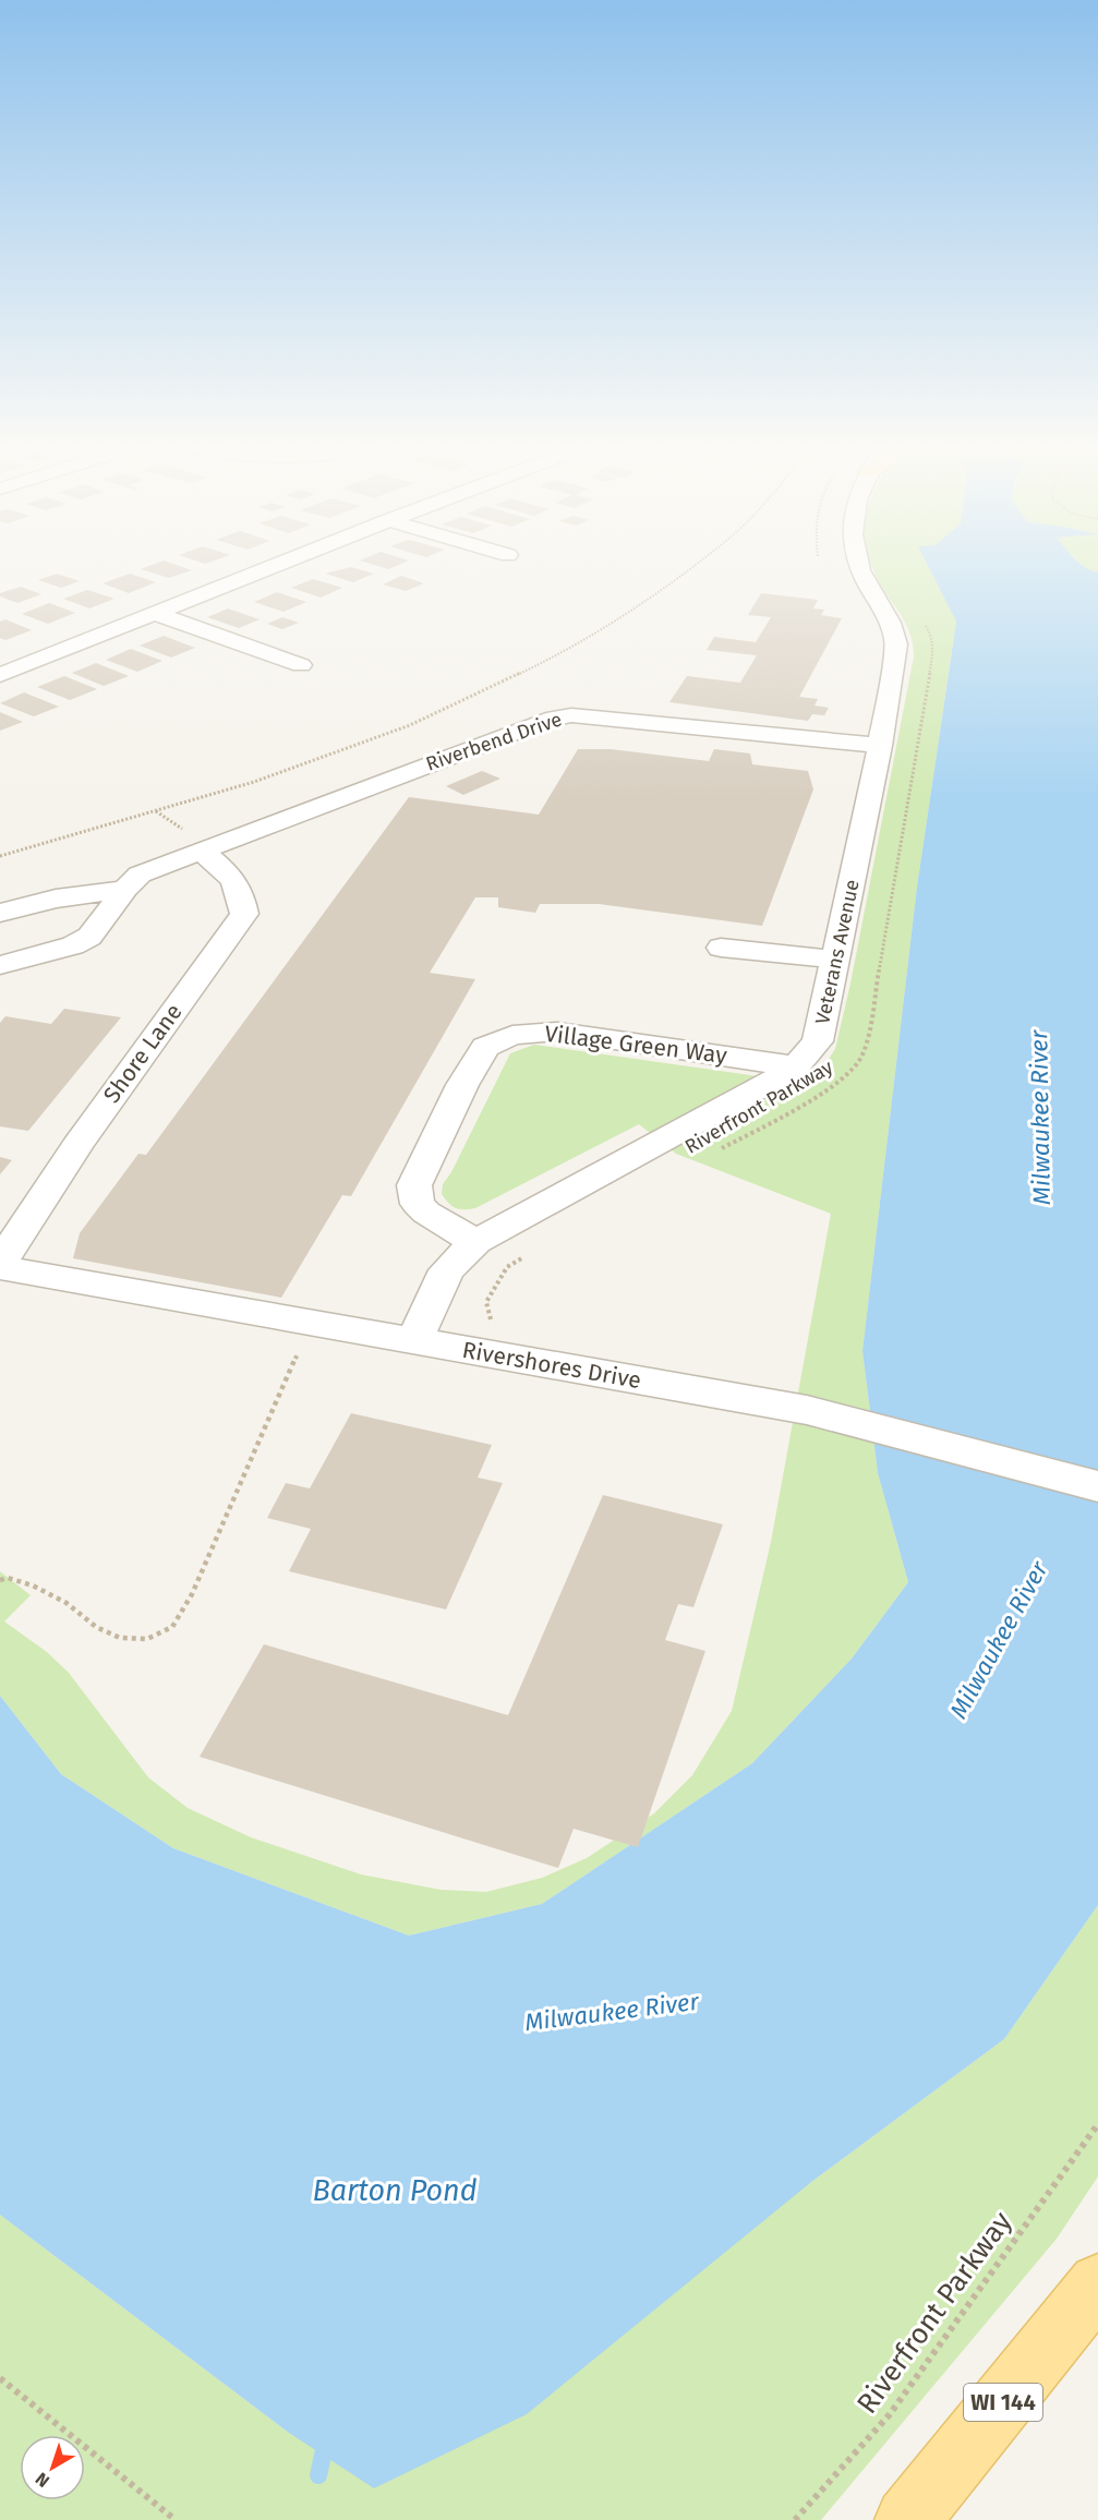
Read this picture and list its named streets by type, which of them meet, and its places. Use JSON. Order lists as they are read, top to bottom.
{
  "streets": {
    "main road": ["WI 144"],
    "street": [
      "Riverbend Drive",
      "Veterans Avenue",
      "Village Green Way",
      "Shore Lane",
      "Rivershores Drive"
    ],
    "path": ["Riverfront Parkway"]
  },
  "crossings": [
    ["Riverbend Drive", "Veterans Avenue"],
    ["Riverbend Drive", "Shore Lane"],
    ["Veterans Avenue", "Village Green Way"],
    ["Veterans Avenue", "Rivershores Drive"]
  ],
  "water": ["Milwaukee River", "Barton Pond"],
  "north": "bottom left"
}
